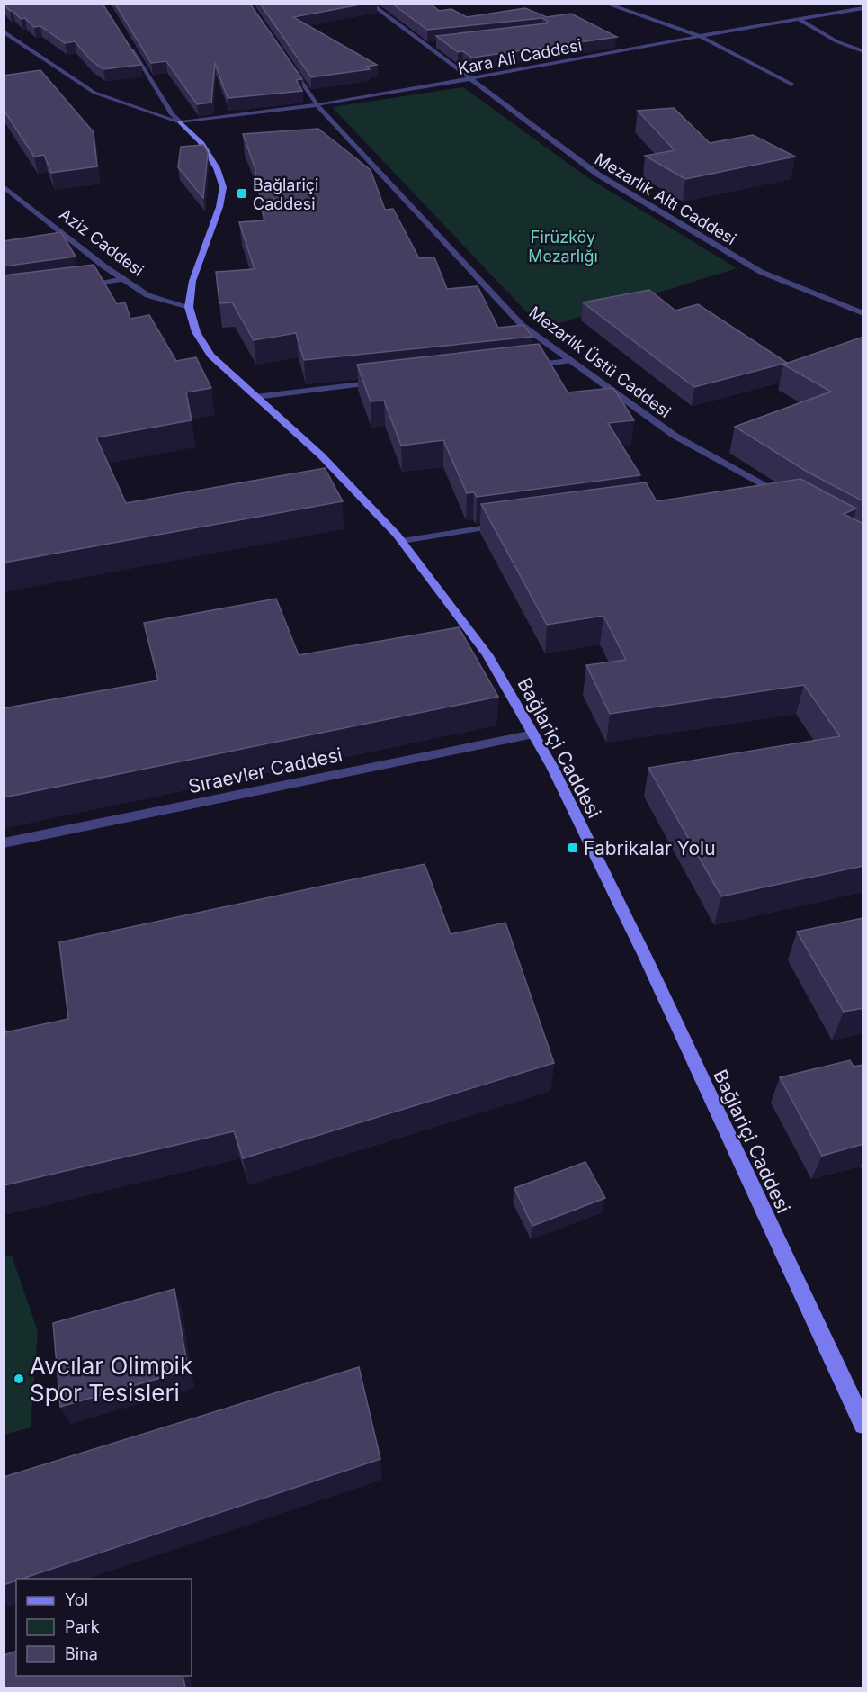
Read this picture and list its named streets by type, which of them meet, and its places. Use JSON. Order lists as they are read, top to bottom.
{
  "streets": {
    "main road": ["Bağlariçi Caddesi"],
    "street": [
      "Kara Ali Caddesi",
      "Mezarlık Altı Caddesi",
      "Aziz Caddesi",
      "Mezarlık Üstü Caddesi",
      "Sıraevler Caddesi"
    ]
  },
  "crossings": [
    ["Kara Ali Caddesi", "Mezarlık Altı Caddesi"],
    ["Kara Ali Caddesi", "Mezarlık Üstü Caddesi"],
    ["Aziz Caddesi", "Bağlariçi Caddesi"],
    ["Bağlariçi Caddesi", "Sıraevler Caddesi"]
  ],
  "parks": ["Firüzköy Mezarlığı"],
  "places": {
    "transit": ["Bağlariçi Caddesi", "Fabrikalar Yolu"],
    "other": ["Avcılar Olimpik Spor Tesisleri"]
  },
  "legend": ["Yol", "Park", "Bina"]
}
